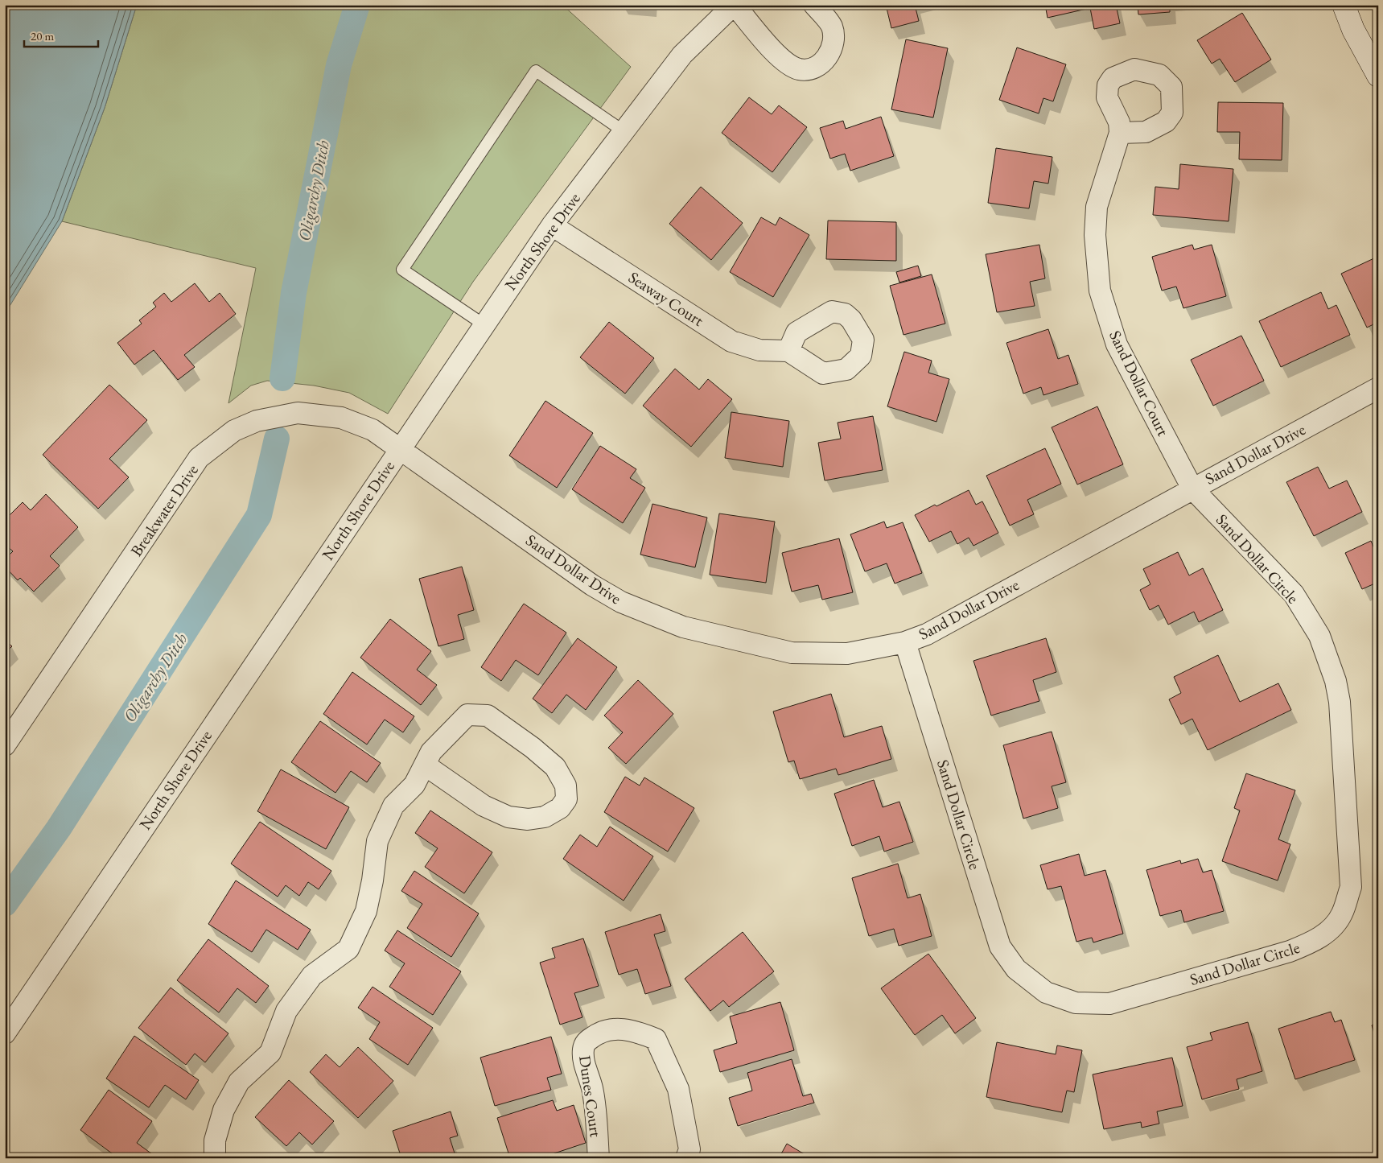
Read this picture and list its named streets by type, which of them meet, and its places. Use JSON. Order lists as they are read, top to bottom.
{
  "streets": {
    "street": [
      "North Shore Drive",
      "Seaway Court",
      "Sand Dollar Court",
      "Sand Dollar Drive",
      "Breakwater Drive",
      "Sand Dollar Circle",
      "Dunes Court"
    ]
  },
  "crossings": [
    ["North Shore Drive", "Seaway Court"],
    ["North Shore Drive", "Sand Dollar Drive"],
    ["North Shore Drive", "Breakwater Drive"],
    ["Sand Dollar Court", "Sand Dollar Drive"],
    ["Sand Dollar Court", "Sand Dollar Circle"],
    ["Sand Dollar Drive", "Breakwater Drive"],
    ["Sand Dollar Drive", "Sand Dollar Circle"]
  ],
  "water": ["Oligarchy Ditch"],
  "scale_bar": "20 m"
}
